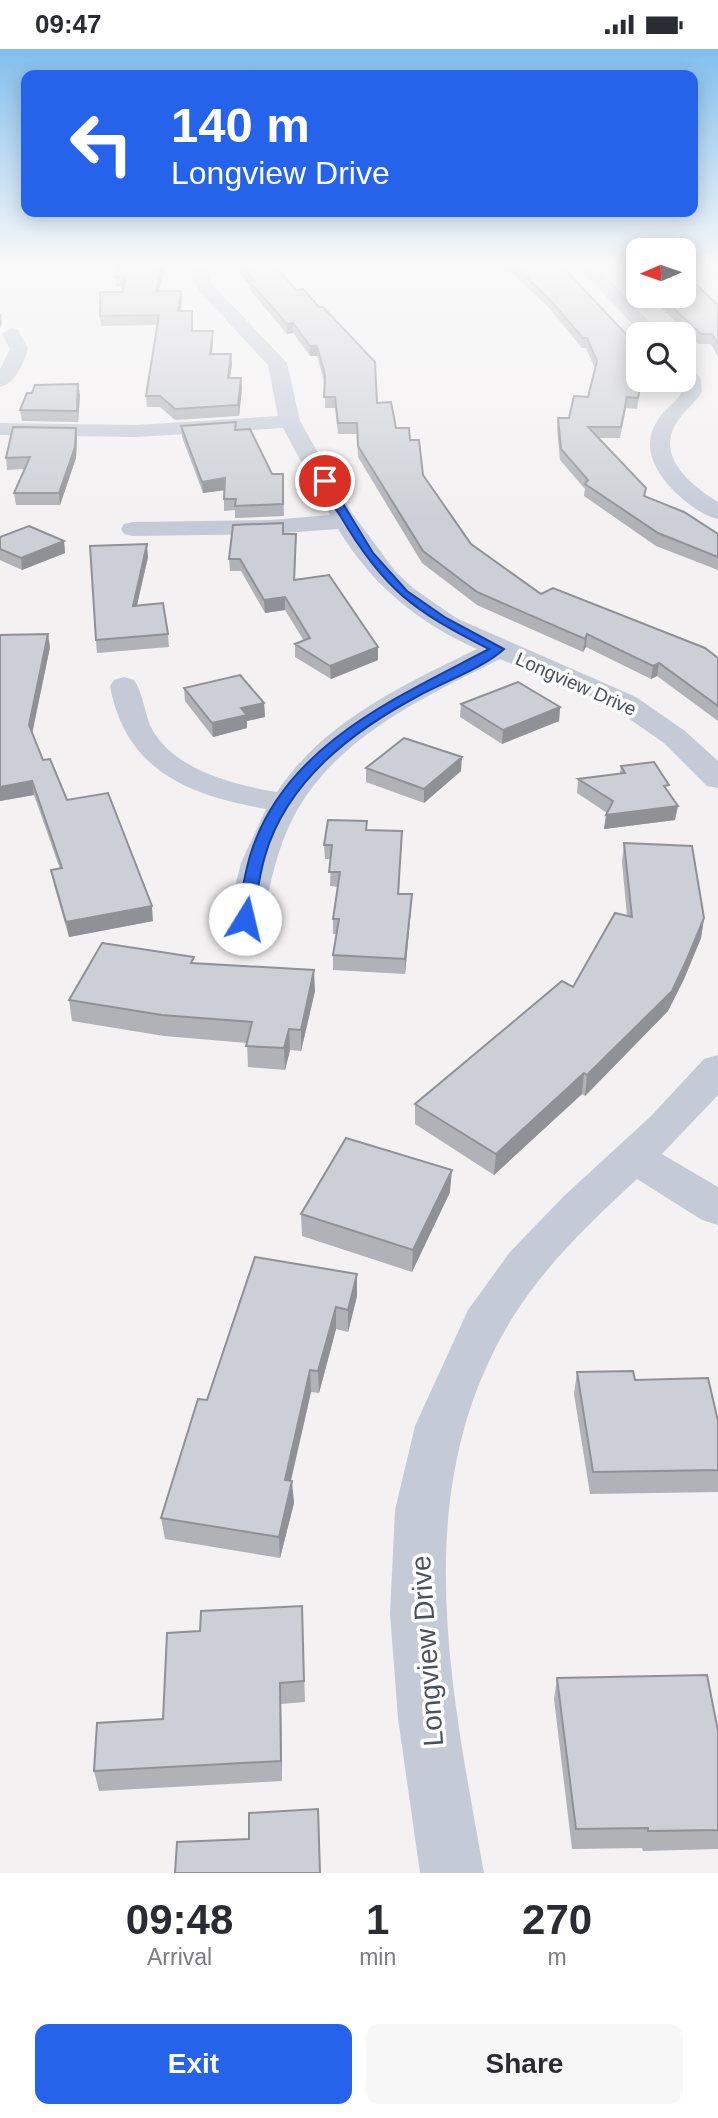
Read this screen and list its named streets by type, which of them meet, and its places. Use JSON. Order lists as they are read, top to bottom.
{
  "streets": {
    "street": ["Longview Drive"]
  },
  "north": "left",
  "page": {
    "status": "09:47",
    "turn": ["140 m", "Longview Drive"],
    "eta": [
      "09:48",
      "Arrival",
      "1",
      "min",
      "270",
      "m"
    ],
    "buttons": ["Exit", "Share"]
  }
}
